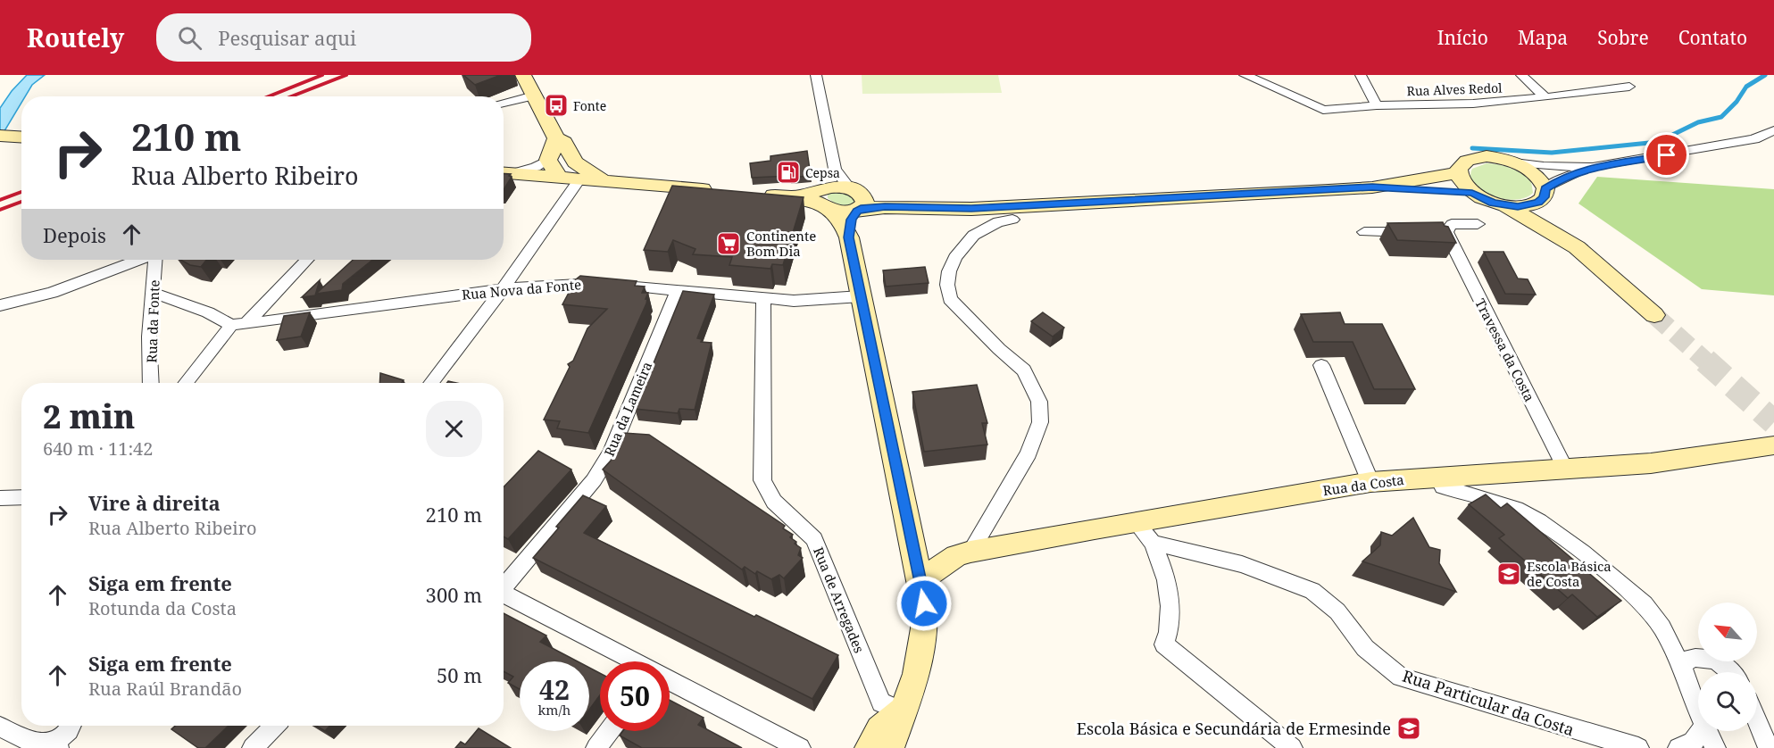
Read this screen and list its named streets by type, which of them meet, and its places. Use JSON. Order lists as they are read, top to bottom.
{
  "streets": {
    "main road": ["Rua da Costa"],
    "street": [
      "Rua Alves Redol",
      "Rua Nova da Fonte",
      "Rua da Fonte",
      "Travessa da Costa",
      "Rua da Lameira",
      "Rua de Arregades",
      "Rua Particular da Costa"
    ]
  },
  "crossings": [
    ["Rua Nova da Fonte", "Rua da Lameira"],
    ["Rua Nova da Fonte", "Rua de Arregades"],
    ["Travessa da Costa", "Rua da Costa"]
  ],
  "places": {
    "bus stop": ["Fonte"],
    "fuel station": ["Cepsa"],
    "supermarket": ["Continente Bom Dia"],
    "school or university": ["Escola Básica de Costa", "Escola Básica e Secundária de Ermesinde"]
  },
  "north": "top left",
  "page": {
    "header": "Routely",
    "search": "Pesquisar aqui",
    "nav": [
      "Início",
      "Mapa",
      "Sobre",
      "Contato"
    ],
    "turn": ["210 m", "Rua Alberto Ribeiro"],
    "then": "Depois",
    "heading": ["2 min", "640 m · 11:42"],
    "list": [
      {
        "name": "Vire à direita",
        "note": "Rua Alberto Ribeiro",
        "value": "210 m"
      },
      {
        "name": "Siga em frente",
        "note": "Rotunda da Costa",
        "value": "300 m"
      },
      {
        "name": "Siga em frente",
        "note": "Rua Raúl Brandão",
        "value": "50 m"
      }
    ],
    "speed": "42 km/h",
    "limit": "50"
  }
}
